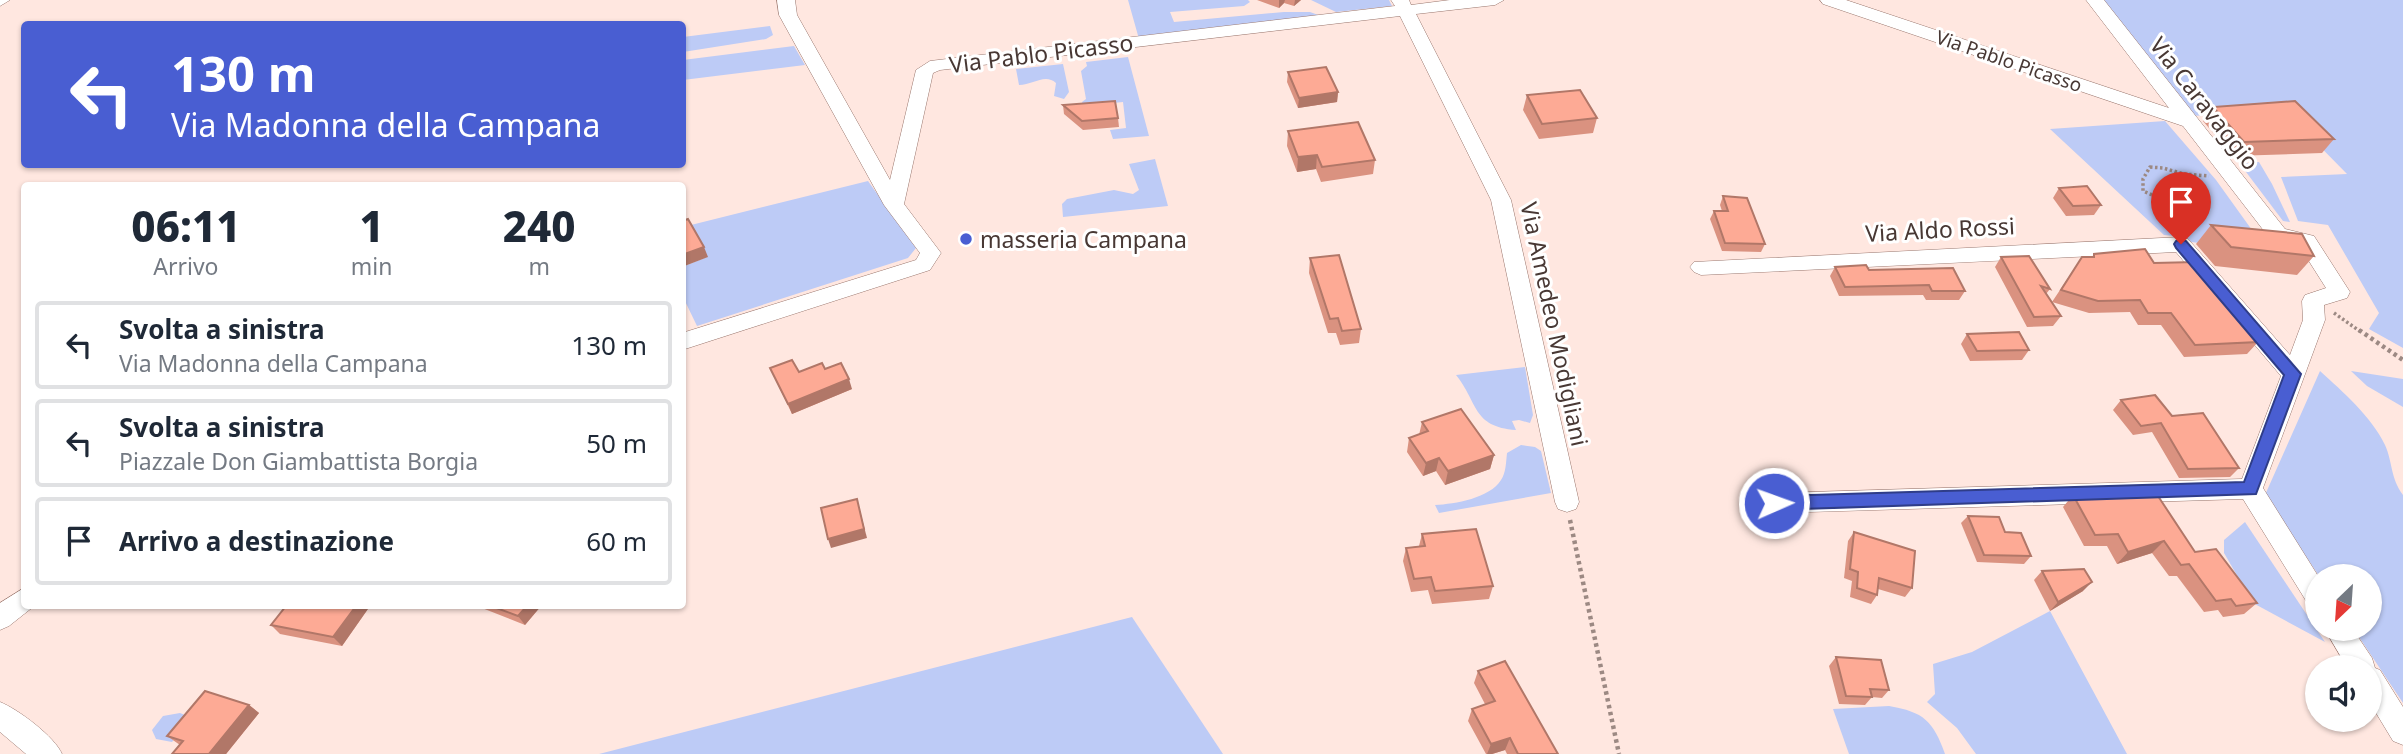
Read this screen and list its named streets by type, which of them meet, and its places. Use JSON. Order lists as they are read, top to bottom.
{
  "streets": {
    "street": [
      "Via Pablo Picasso",
      "Via Caravaggio",
      "Via Aldo Rossi",
      "Via Amedeo Modigliani"
    ]
  },
  "crossings": [
    ["Via Pablo Picasso", "Via Caravaggio"],
    ["Via Pablo Picasso", "Via Amedeo Modigliani"],
    ["Via Caravaggio", "Via Aldo Rossi"]
  ],
  "places": ["masseria Campana"],
  "north": "bottom left",
  "page": {
    "turn": ["130 m", "Via Madonna della Campana"],
    "eta": [
      "06:11",
      "Arrivo",
      "1",
      "min",
      "240",
      "m"
    ],
    "list": [
      {
        "name": "Svolta a sinistra",
        "note": "Via Madonna della Campana",
        "value": "130 m"
      },
      {
        "name": "Svolta a sinistra",
        "note": "Piazzale Don Giambattista Borgia",
        "value": "50 m"
      },
      {
        "name": "Arrivo a destinazione",
        "value": "60 m"
      }
    ]
  }
}
